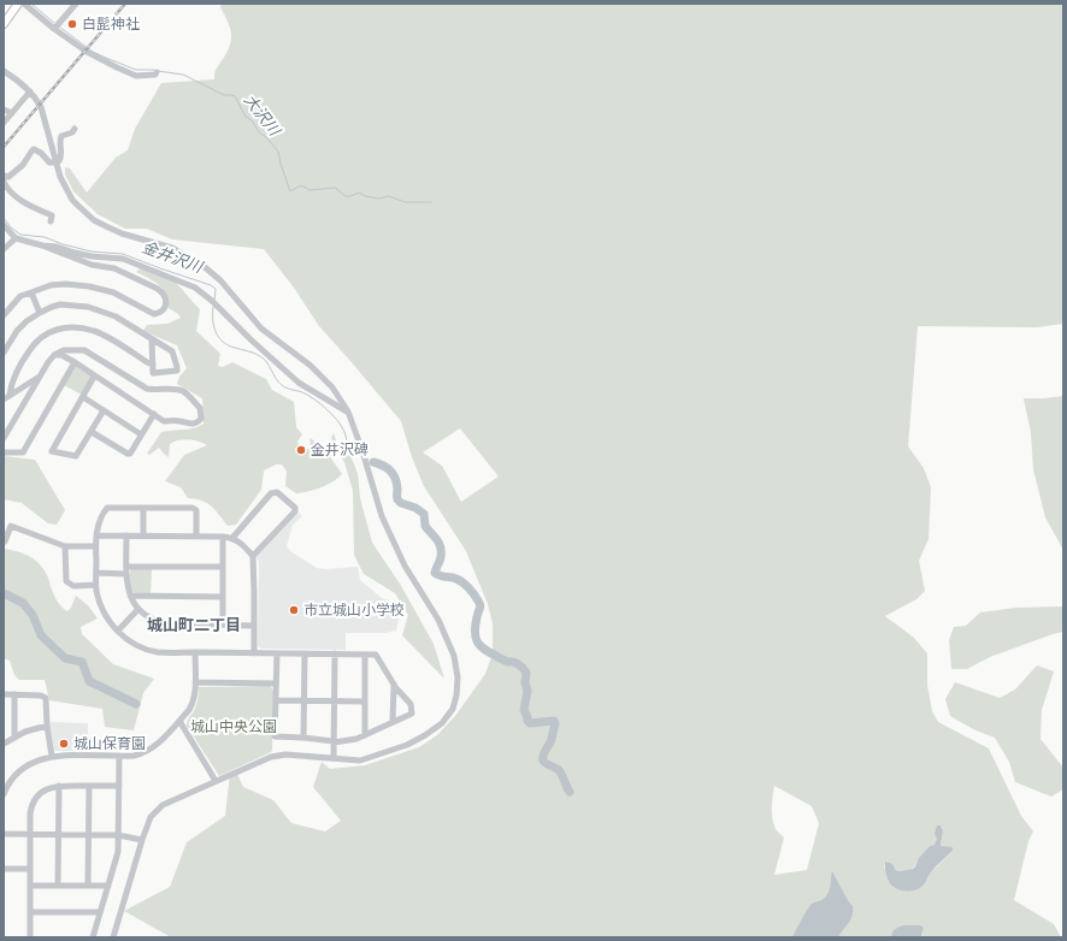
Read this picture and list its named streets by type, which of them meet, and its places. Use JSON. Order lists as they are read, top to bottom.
{
  "districts": ["城山町二丁目"],
  "water": ["大沢川", "金井沢川"],
  "parks": ["城山中央公園"],
  "places": [
    "白髭神社",
    "金井沢碑",
    "市立城山小学校",
    "城山保育園"
  ]
}
